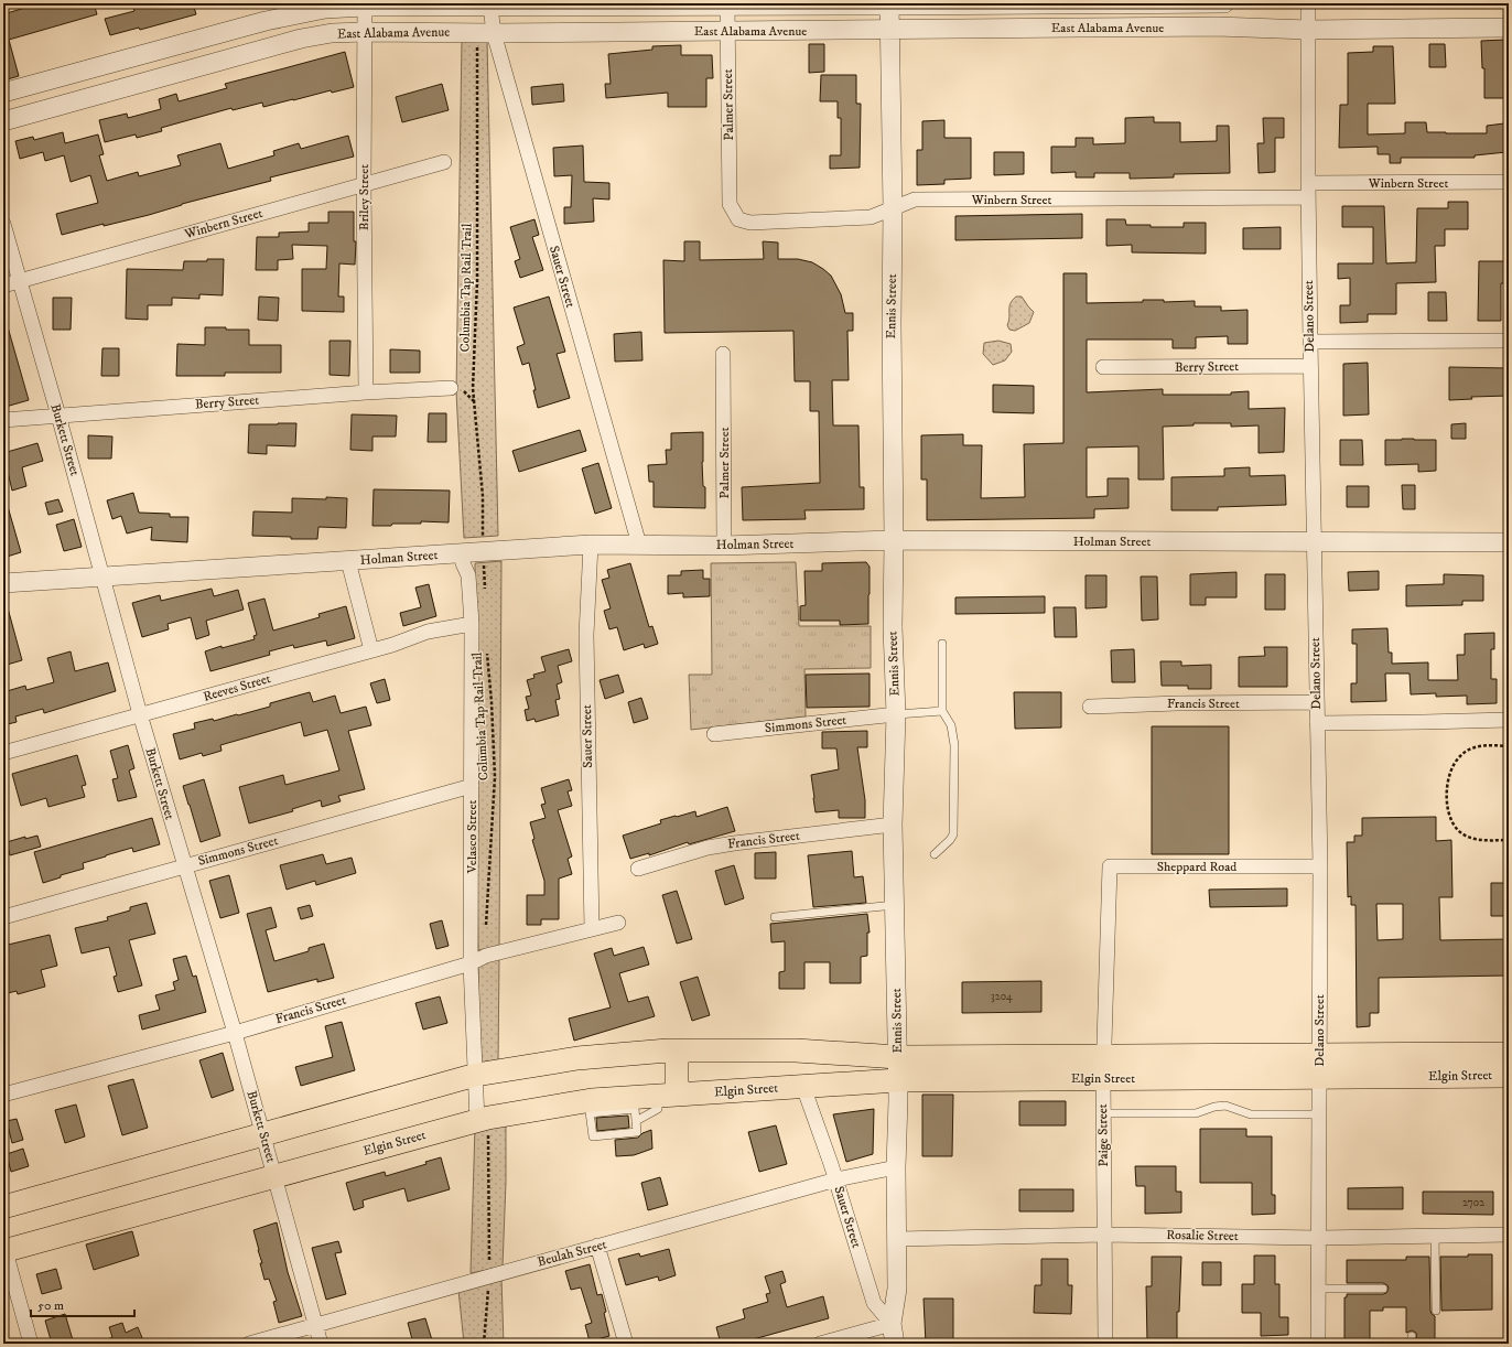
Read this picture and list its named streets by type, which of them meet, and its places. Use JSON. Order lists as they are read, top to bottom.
{
  "streets": {
    "main road": ["Elgin Street"],
    "street": [
      "East Alabama Avenue",
      "Palmer Street",
      "Winbern Street",
      "Briley Street",
      "Sauer Street",
      "Ennis Street",
      "Delano Street",
      "Berry Street",
      "Burkett Street",
      "Holman Street",
      "Reeves Street",
      "Francis Street",
      "Simmons Street",
      "Velasco Street",
      "Sheppard Road",
      "Paige Street",
      "Rosalie Street",
      "Beulah Street"
    ],
    "path": ["Columbia Tap Rail Trail"]
  },
  "crossings": [
    ["East Alabama Avenue", "Palmer Street"],
    ["East Alabama Avenue", "Briley Street"],
    ["East Alabama Avenue", "Sauer Street"],
    ["East Alabama Avenue", "Columbia Tap Rail Trail"],
    ["East Alabama Avenue", "Ennis Street"],
    ["East Alabama Avenue", "Delano Street"],
    ["Palmer Street", "Winbern Street"],
    ["Palmer Street", "Holman Street"],
    ["Winbern Street", "Briley Street"],
    ["Winbern Street", "Ennis Street"],
    ["Winbern Street", "Delano Street"],
    ["Winbern Street", "Burkett Street"],
    ["Briley Street", "Berry Street"],
    ["Sauer Street", "Columbia Tap Rail Trail"],
    ["Sauer Street", "Ennis Street"],
    ["Sauer Street", "Holman Street"],
    ["Sauer Street", "Francis Street"],
    ["Sauer Street", "Elgin Street"],
    ["Sauer Street", "Beulah Street"],
    ["Ennis Street", "Holman Street"],
    ["Ennis Street", "Francis Street"],
    ["Ennis Street", "Simmons Street"],
    ["Ennis Street", "Elgin Street"],
    ["Ennis Street", "Rosalie Street"],
    ["Ennis Street", "Beulah Street"],
    ["Delano Street", "Berry Street"],
    ["Delano Street", "Holman Street"],
    ["Delano Street", "Francis Street"],
    ["Delano Street", "Sheppard Road"],
    ["Delano Street", "Elgin Street"],
    ["Delano Street", "Rosalie Street"],
    ["Berry Street", "Burkett Street"],
    ["Burkett Street", "Holman Street"],
    ["Burkett Street", "Reeves Street"],
    ["Burkett Street", "Francis Street"],
    ["Burkett Street", "Simmons Street"],
    ["Burkett Street", "Elgin Street"],
    ["Burkett Street", "Beulah Street"],
    ["Holman Street", "Velasco Street"],
    ["Reeves Street", "Velasco Street"],
    ["Francis Street", "Velasco Street"],
    ["Simmons Street", "Velasco Street"],
    ["Velasco Street", "Elgin Street"],
    ["Sheppard Road", "Paige Street"],
    ["Elgin Street", "Paige Street"],
    ["Paige Street", "Rosalie Street"]
  ],
  "house_numbers": ["3204", "2702"],
  "scale_bar": "50 m"
}
